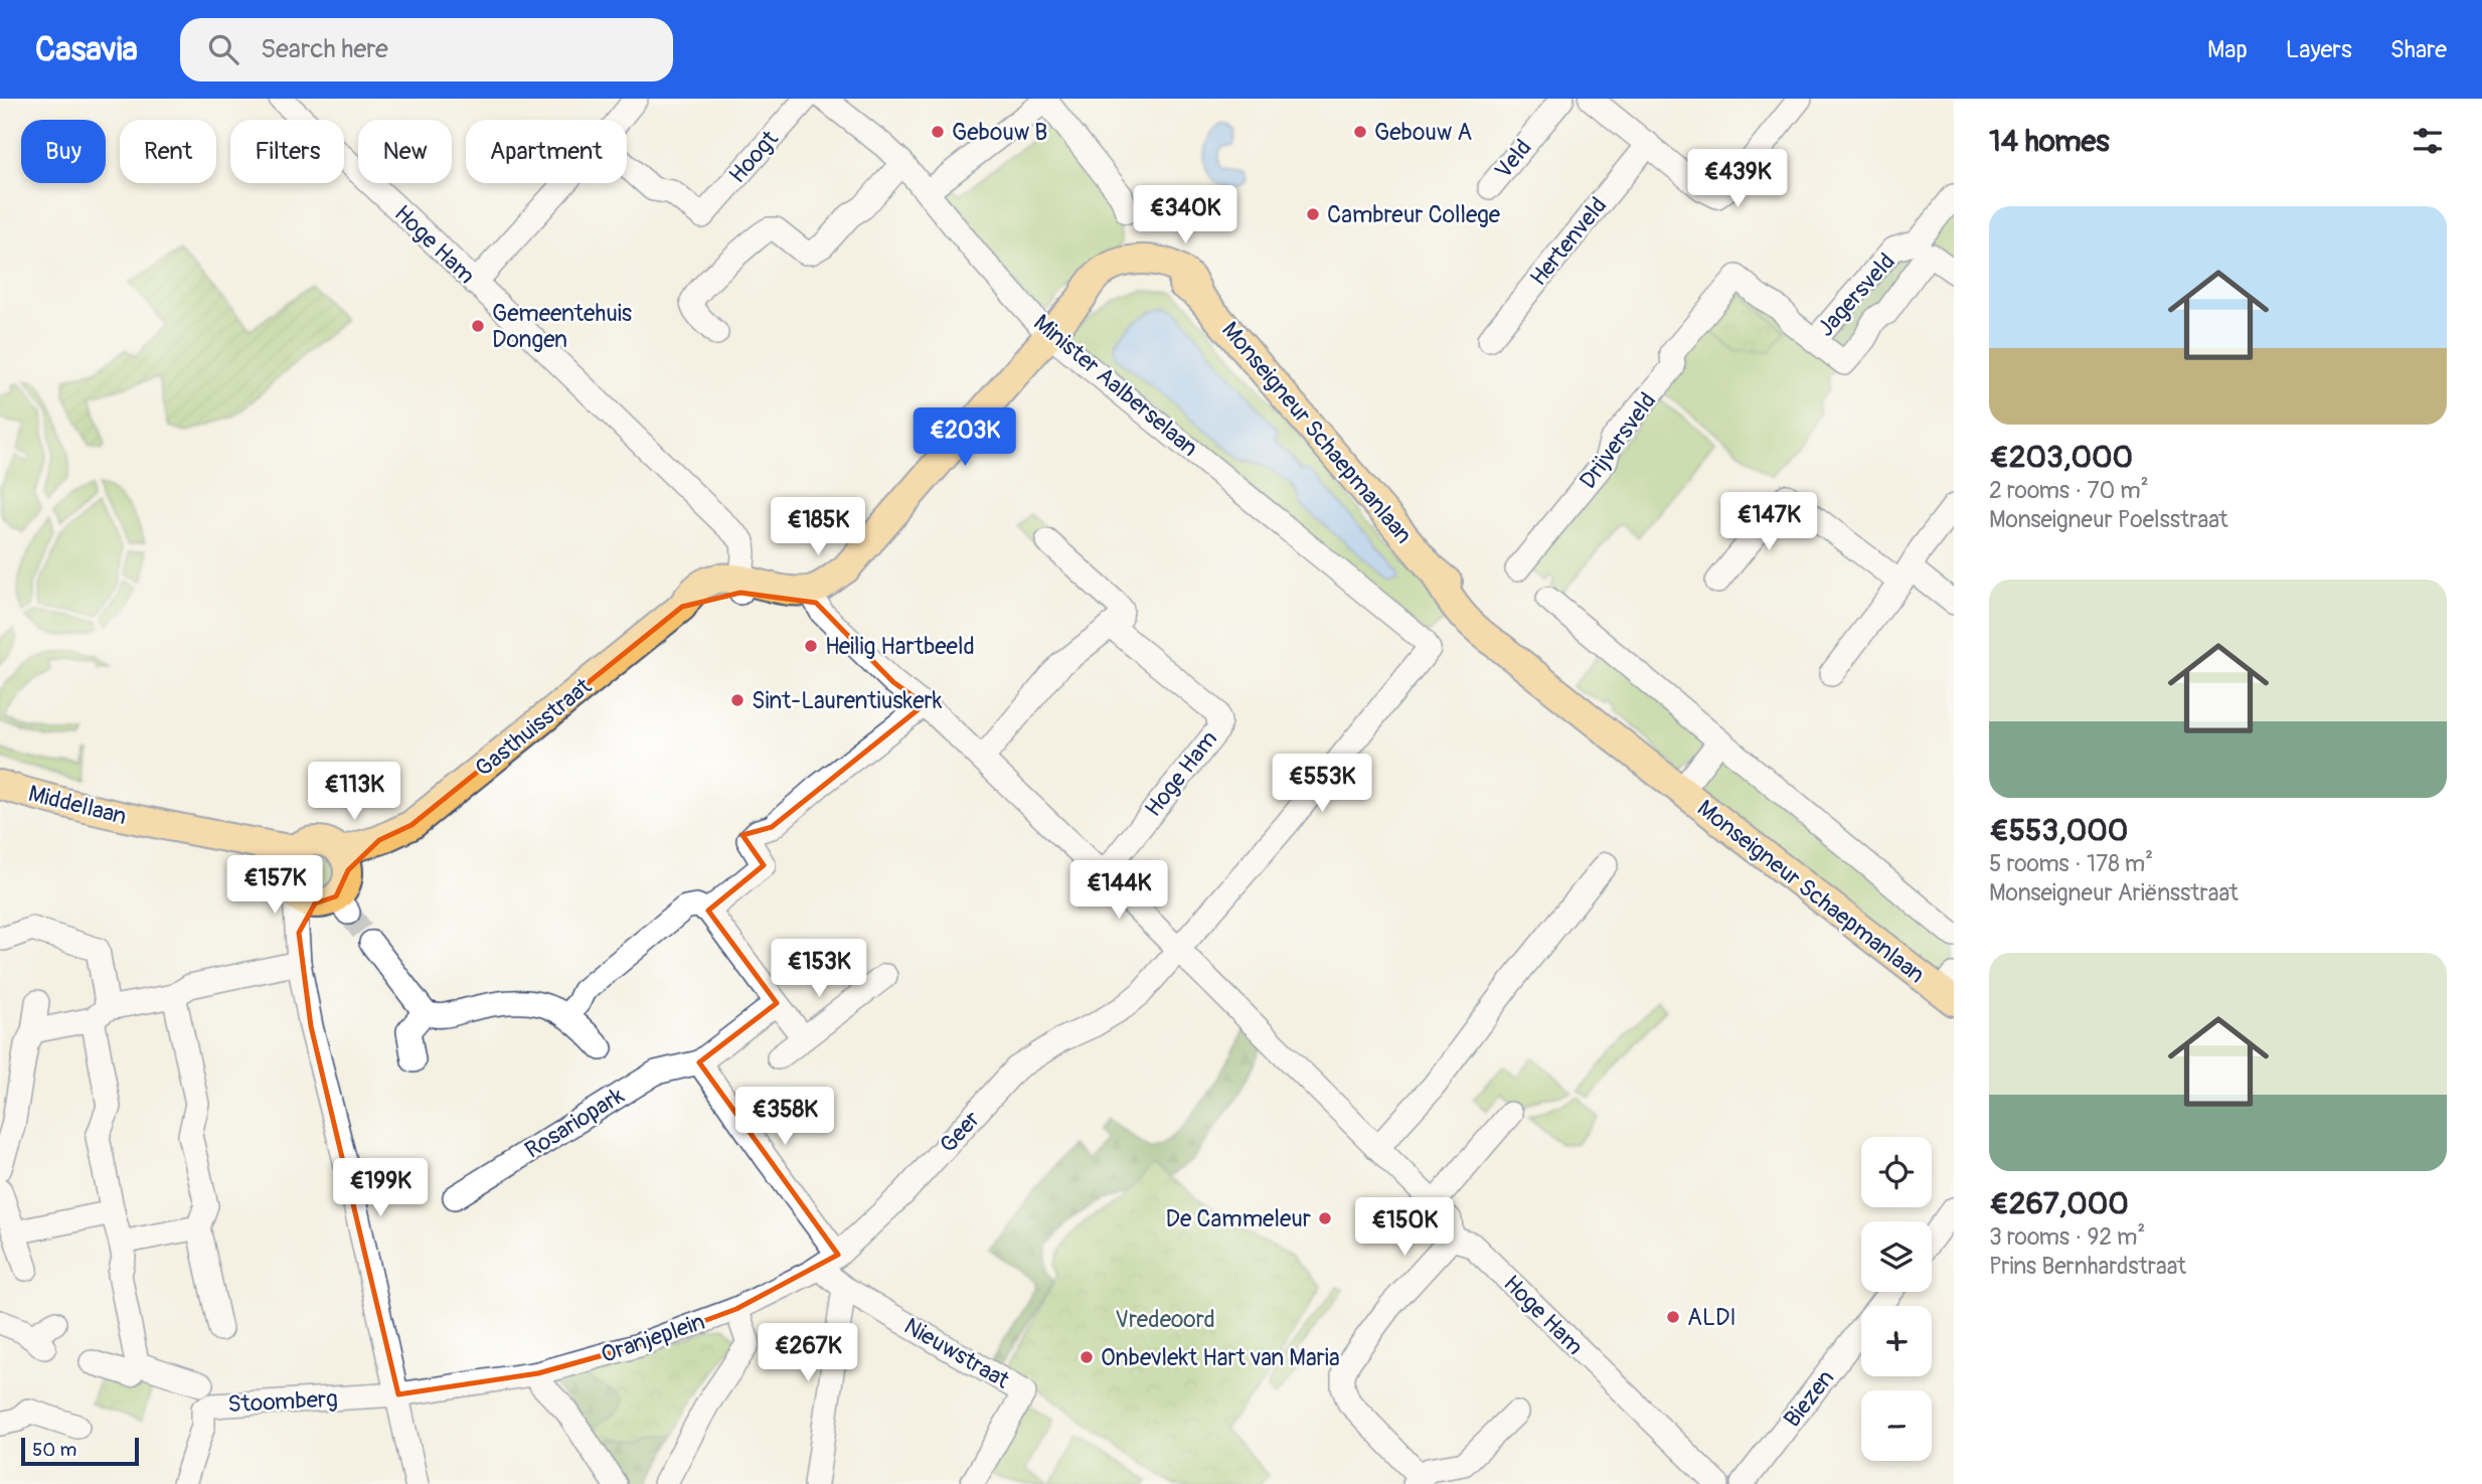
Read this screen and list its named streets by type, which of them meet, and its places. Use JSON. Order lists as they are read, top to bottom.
{
  "streets": {
    "main road": ["Monseigneur Schaepmanlaan", "Gasthuisstraat", "Middellaan"],
    "street": [
      "Hoogt",
      "Veld",
      "Hertenveld",
      "Hoge Ham",
      "Jagersveld",
      "Minister Aalberselaan",
      "Drijversveld",
      "Rosariopark",
      "Geer",
      "Oranjeplein",
      "Nieuwstraat",
      "Biezen",
      "Stoomberg"
    ]
  },
  "crossings": [
    ["Hoge Ham", "Gasthuisstraat"],
    ["Jagersveld", "Drijversveld"],
    ["Minister Aalberselaan", "Monseigneur Schaepmanlaan"],
    ["Minister Aalberselaan", "Geer"],
    ["Gasthuisstraat", "Middellaan"],
    ["Geer", "Oranjeplein"],
    ["Geer", "Nieuwstraat"],
    ["Oranjeplein", "Stoomberg"]
  ],
  "parks": ["Vredeoord"],
  "places": [
    "Gebouw B",
    "Gebouw A",
    "Cambreur College",
    "Gemeentehuis Dongen",
    "Heilig Hartbeeld",
    "Sint-Laurentiuskerk",
    "De Cammeleur",
    "ALDI",
    "Onbevlekt Hart van Maria"
  ],
  "scale_bar": "50 m",
  "page": {
    "header": "Casavia",
    "search": "Search here",
    "nav": ["Map", "Layers", "Share"],
    "heading": "14 homes",
    "chip": [
      "Buy",
      "Rent",
      "Filters",
      "New",
      "Apartment"
    ],
    "price": [
      "€439K",
      "€340K",
      "€203K",
      "€147K",
      "€185K",
      "€553K",
      "€113K",
      "€157K",
      "€144K",
      "€153K",
      "€358K",
      "€199K",
      "€150K",
      "€267K"
    ],
    "list": [
      {
        "name": "€203,000",
        "note": "2 rooms · 70 m² · Monseigneur Poelsstraat"
      },
      {
        "name": "€553,000",
        "note": "5 rooms · 178 m² · Monseigneur Ariënsstraat"
      },
      {
        "name": "€267,000",
        "note": "3 rooms · 92 m² · Prins Bernhardstraat"
      }
    ],
    "map_buttons": ["+", "−"],
    "scale": "50 m"
  }
}
